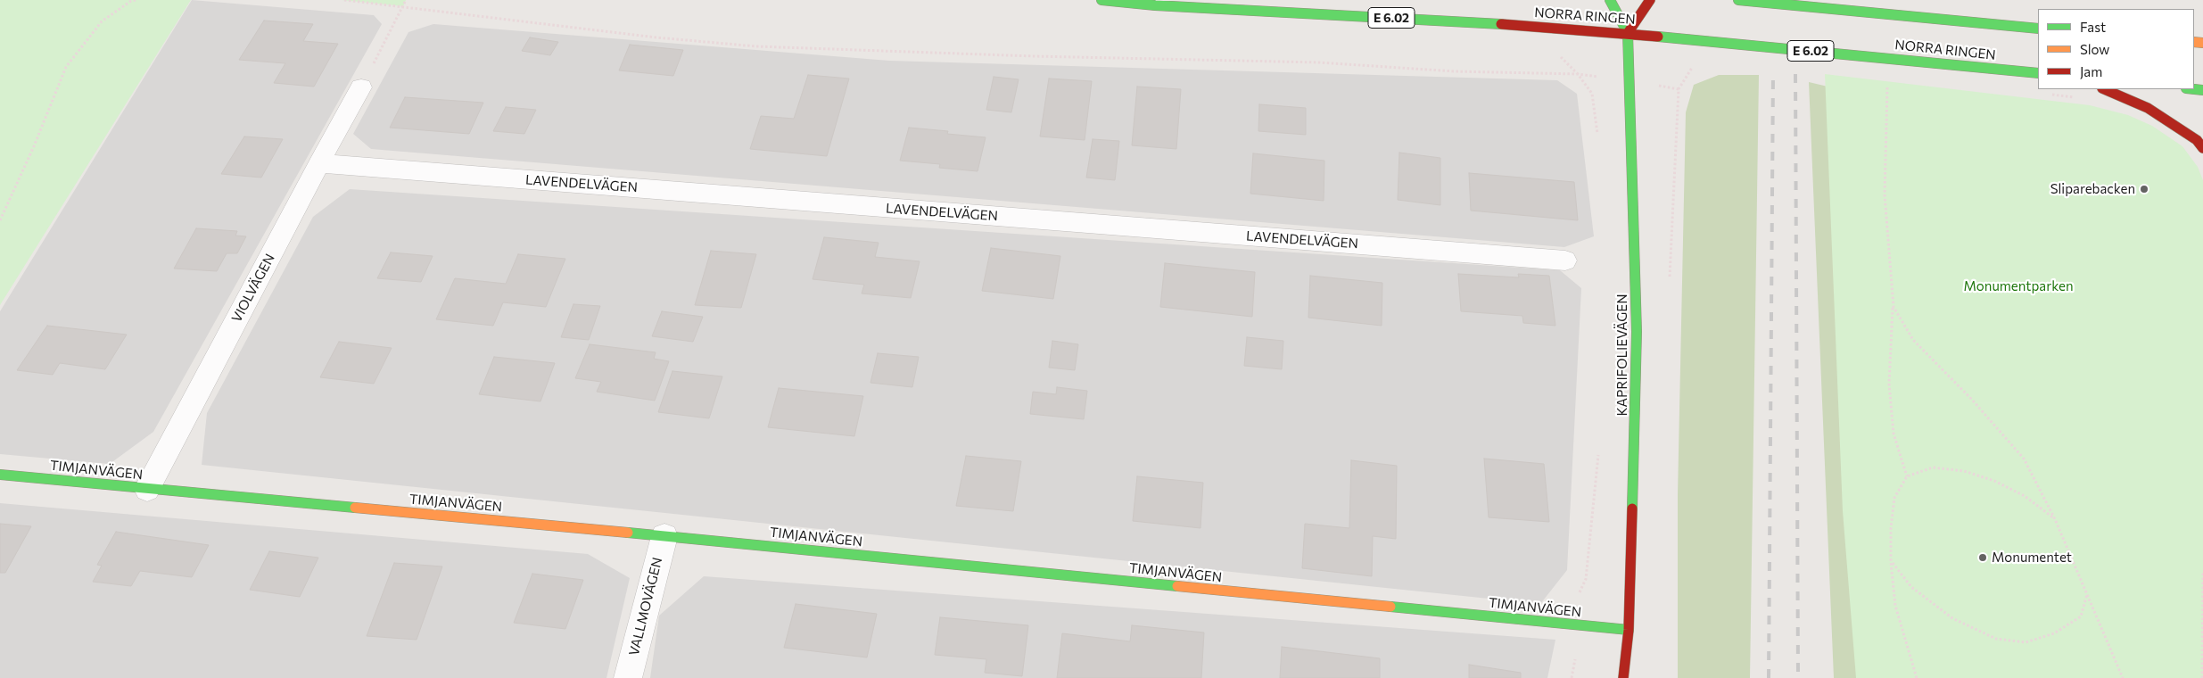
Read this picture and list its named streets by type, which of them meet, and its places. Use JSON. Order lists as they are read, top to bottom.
{
  "streets": {
    "main road": [
      "NORRA RINGEN",
      "E 6.02",
      "KAPRIFOLIEVÄGEN",
      "TIMJANVÄGEN"
    ],
    "street": ["LAVENDELVÄGEN", "VIOLVÄGEN", "VALLMOVÄGEN"]
  },
  "crossings": [
    ["NORRA RINGEN", "KAPRIFOLIEVÄGEN"],
    ["LAVENDELVÄGEN", "VIOLVÄGEN"],
    ["VIOLVÄGEN", "TIMJANVÄGEN"],
    ["KAPRIFOLIEVÄGEN", "TIMJANVÄGEN"],
    ["TIMJANVÄGEN", "VALLMOVÄGEN"]
  ],
  "parks": ["Monumentparken"],
  "places": ["Sliparebacken", "Monumentet"],
  "legend": ["Fast", "Slow", "Jam"]
}
